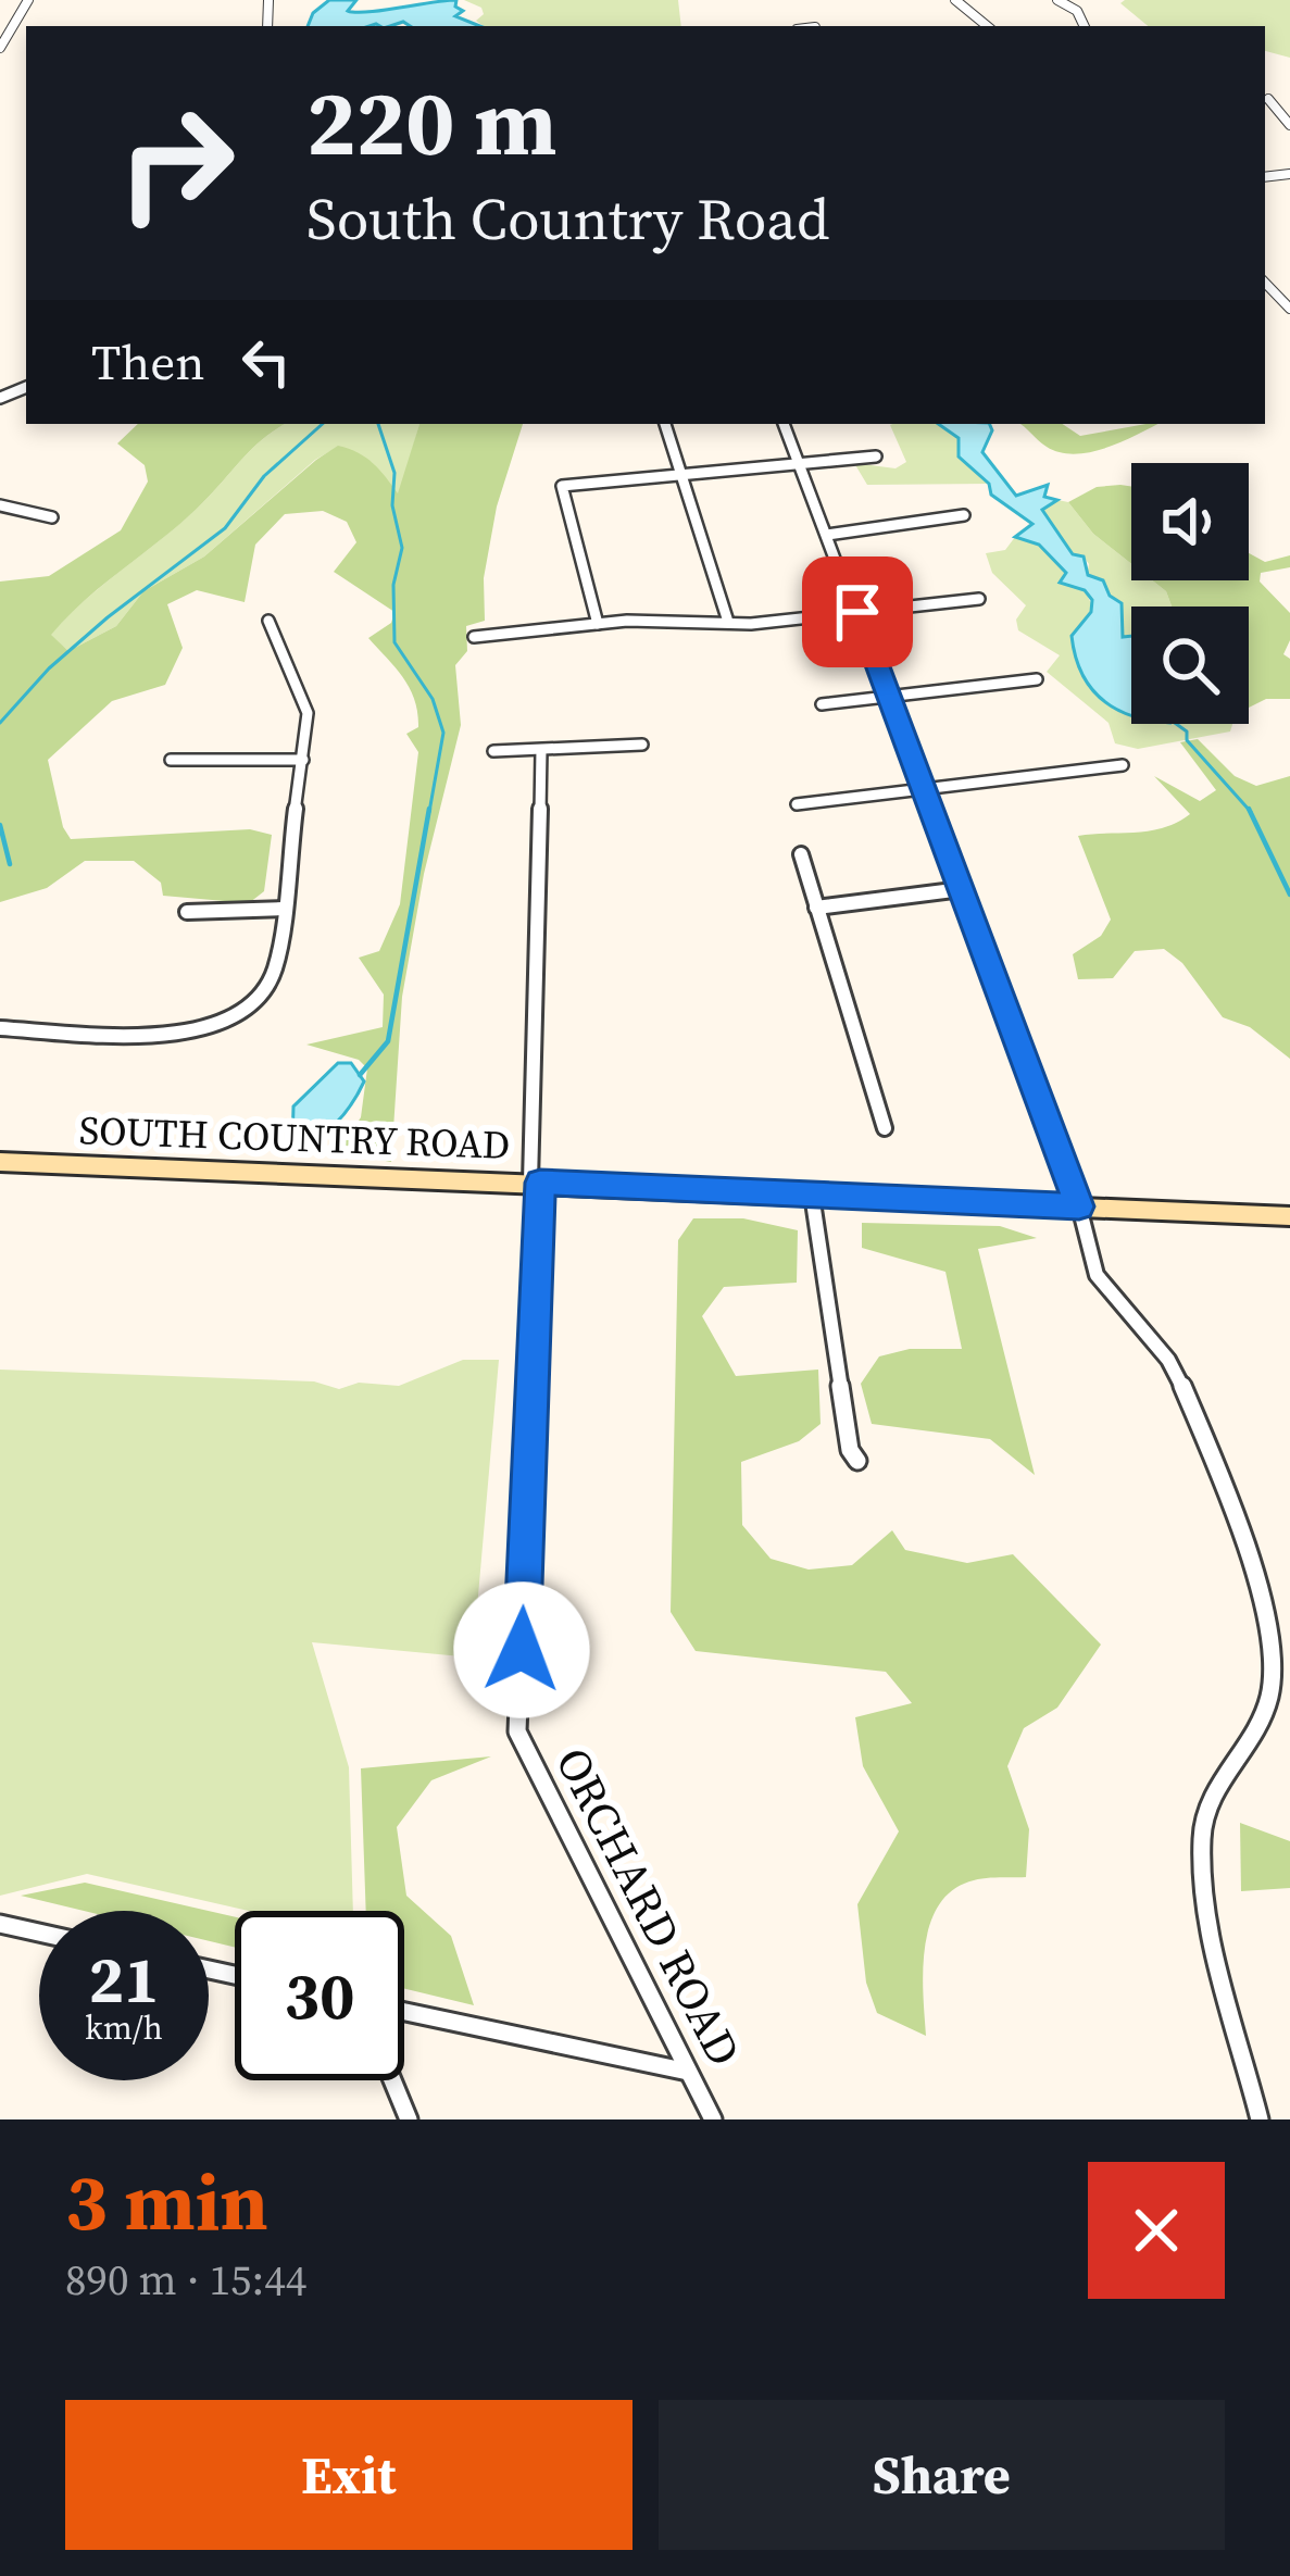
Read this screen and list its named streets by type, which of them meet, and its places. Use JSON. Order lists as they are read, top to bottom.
{
  "streets": {
    "main road": ["SOUTH COUNTRY ROAD"],
    "street": ["ORCHARD ROAD"]
  },
  "crossings": [
    ["SOUTH COUNTRY ROAD", "ORCHARD ROAD"]
  ],
  "page": {
    "turn": ["220 m", "South Country Road"],
    "then": "Then",
    "speed": "21 km/h",
    "limit": "30",
    "heading": ["3 min", "890 m · 15:44"],
    "buttons": ["Exit", "Share"]
  }
}
